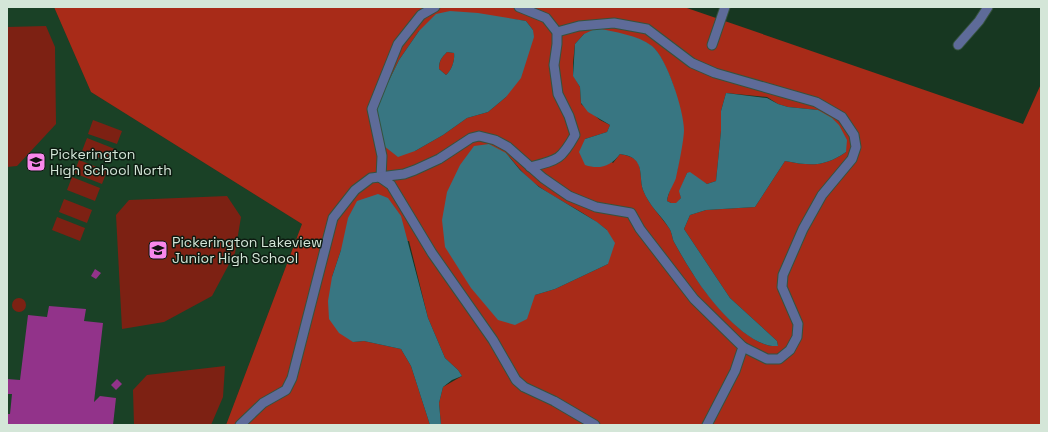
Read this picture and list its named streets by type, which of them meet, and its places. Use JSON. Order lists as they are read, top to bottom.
{
  "places": {
    "school or university": ["Pickerington High School North", "Pickerington Lakeview Junior High School"]
  }
}
